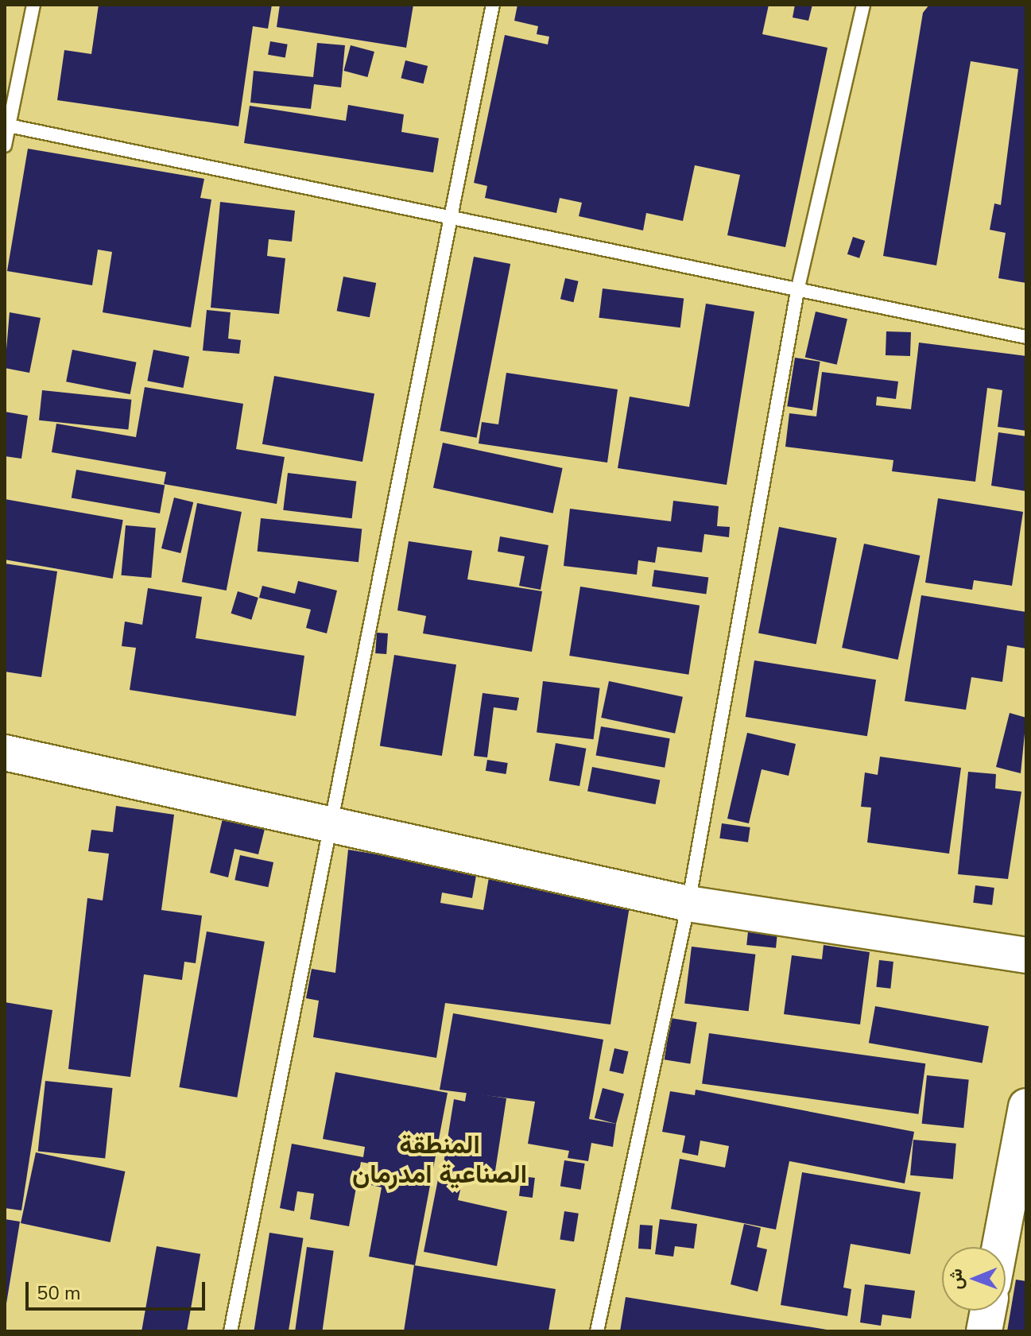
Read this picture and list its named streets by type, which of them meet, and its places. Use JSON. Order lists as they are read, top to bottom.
{
  "districts": ["المنطقة الصناعية امدرمان"],
  "scale_bar": "50 m",
  "north": "left"
}
